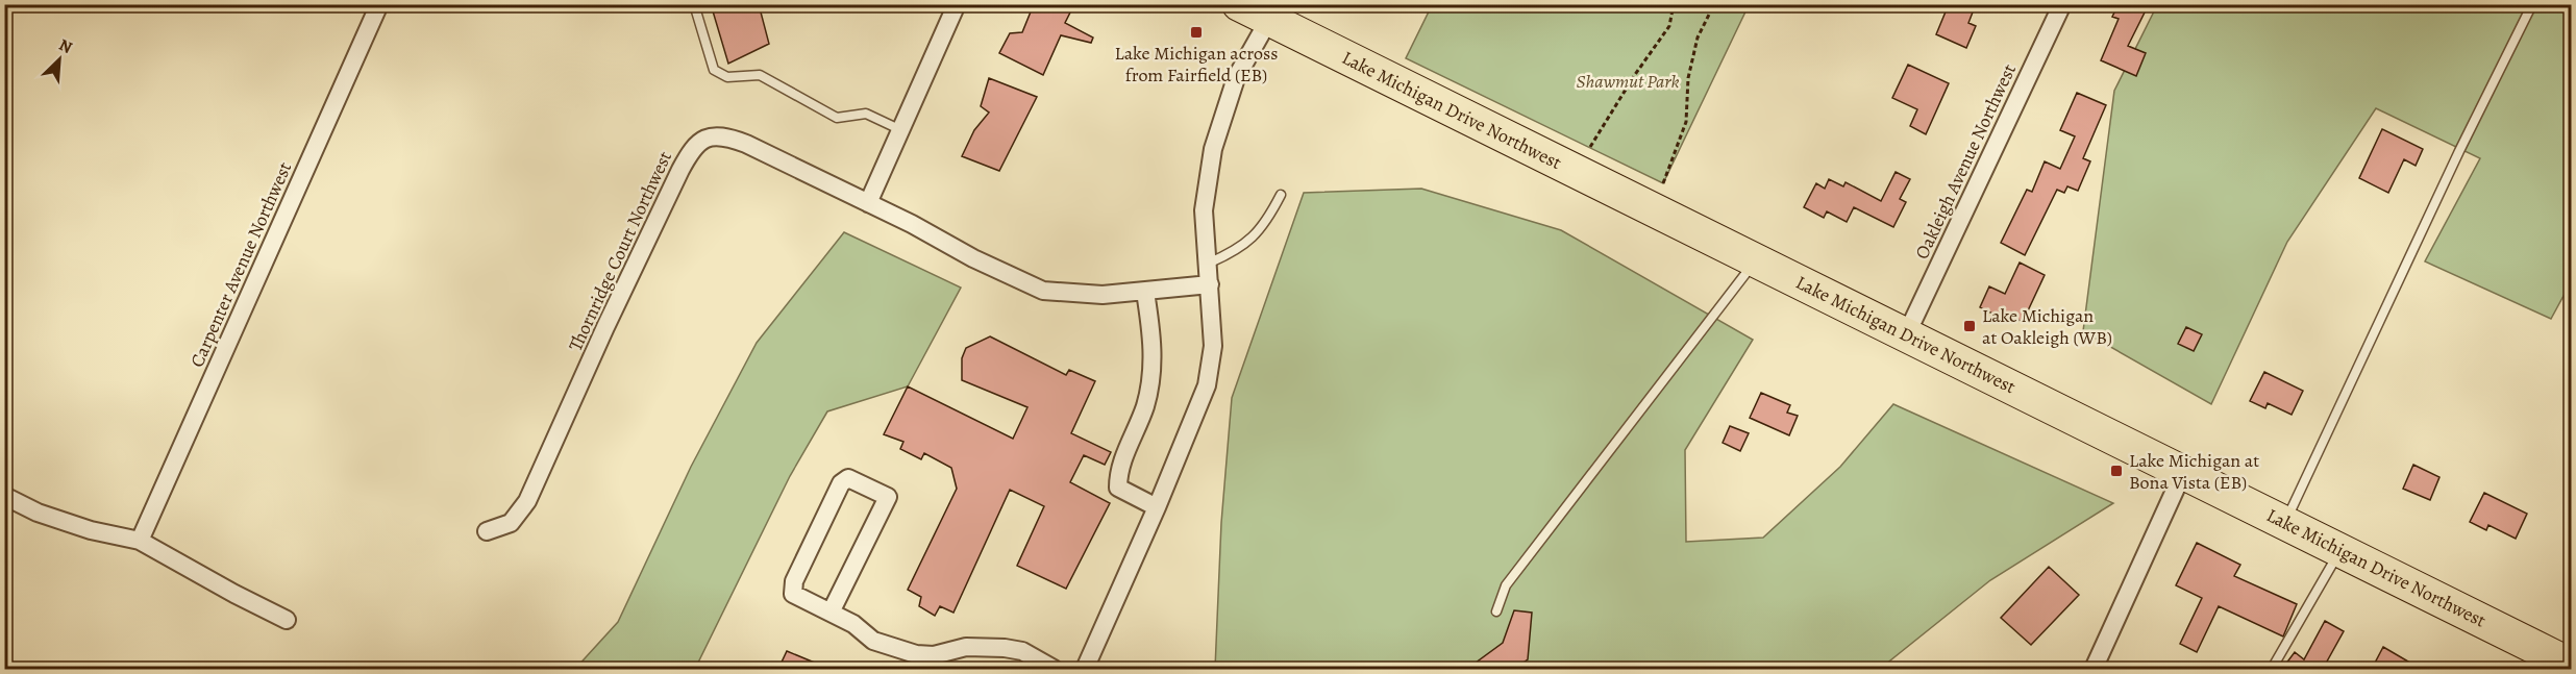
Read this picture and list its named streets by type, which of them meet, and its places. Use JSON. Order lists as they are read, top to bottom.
{
  "streets": {
    "highway": ["Lake Michigan Drive Northwest"],
    "street": ["Oakleigh Avenue Northwest", "Thornridge Court Northwest", "Carpenter Avenue Northwest"]
  },
  "crossings": [
    ["Lake Michigan Drive Northwest", "Oakleigh Avenue Northwest"]
  ],
  "parks": ["Shawmut Park"],
  "places": {
    "transit": ["Lake Michigan across from Fairfield (EB)", "Lake Michigan at Oakleigh (WB)", "Lake Michigan at Bona Vista (EB)"]
  },
  "north": "top right"
}
